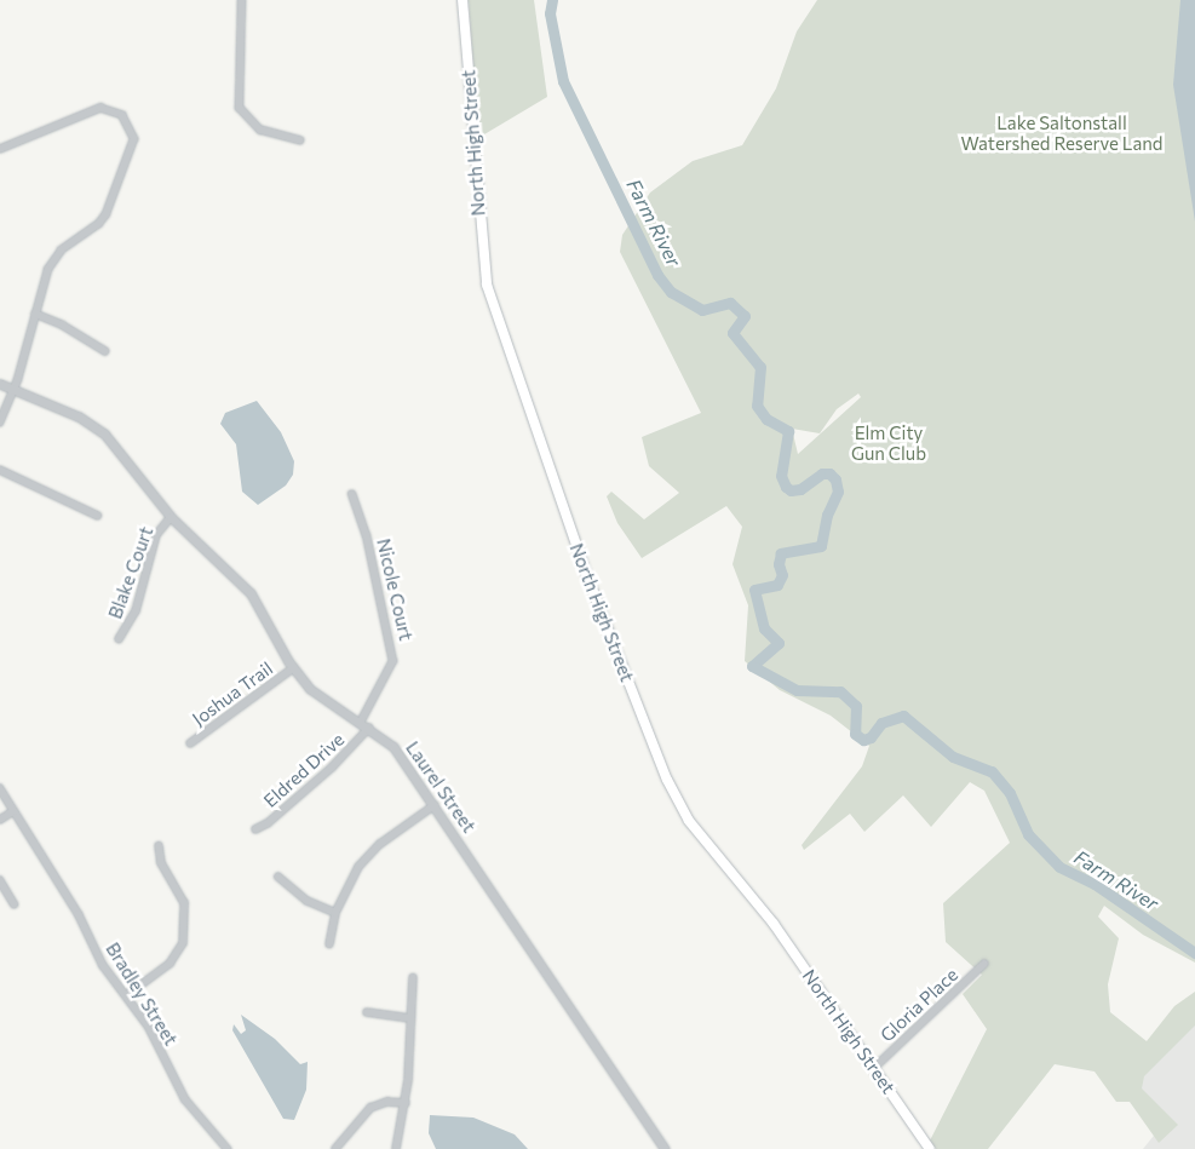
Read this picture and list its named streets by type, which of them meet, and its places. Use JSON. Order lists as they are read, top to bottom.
{
  "streets": {
    "main road": ["North High Street"],
    "street": [
      "Blake Court",
      "Nicole Court",
      "Joshua Trail",
      "Eldred Drive",
      "Laurel Street",
      "Bradley Street",
      "Gloria Place"
    ]
  },
  "crossings": [
    ["North High Street", "Gloria Place"],
    ["Blake Court", "Laurel Street"],
    ["Nicole Court", "Eldred Drive"],
    ["Nicole Court", "Laurel Street"],
    ["Joshua Trail", "Laurel Street"],
    ["Eldred Drive", "Laurel Street"]
  ],
  "water": ["Farm River"],
  "parks": ["Lake Saltonstall Watershed Reserve Land", "Elm City Gun Club"]
}
